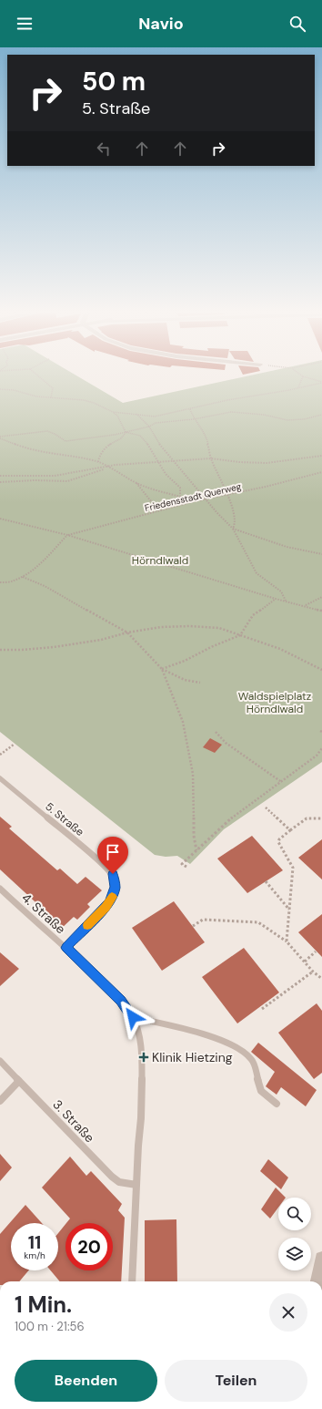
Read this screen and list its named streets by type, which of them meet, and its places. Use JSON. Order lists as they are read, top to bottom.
{
  "streets": {
    "lane": ["5. Straße", "4. Straße", "3. Straße"],
    "path": ["Friedensstadt Querweg"]
  },
  "crossings": [
    ["5. Straße", "4. Straße"],
    ["4. Straße", "3. Straße"]
  ],
  "parks": ["Hörndlwald", "Waldspielplatz Hörndlwald"],
  "places": {
    "health": ["Klinik Hietzing"]
  },
  "page": {
    "header": "Navio",
    "turn": ["50 m", "5. Straße"],
    "speed": "11 km/h",
    "limit": "20",
    "heading": ["1 Min.", "100 m · 21:56"],
    "buttons": ["Beenden", "Teilen"]
  }
}
